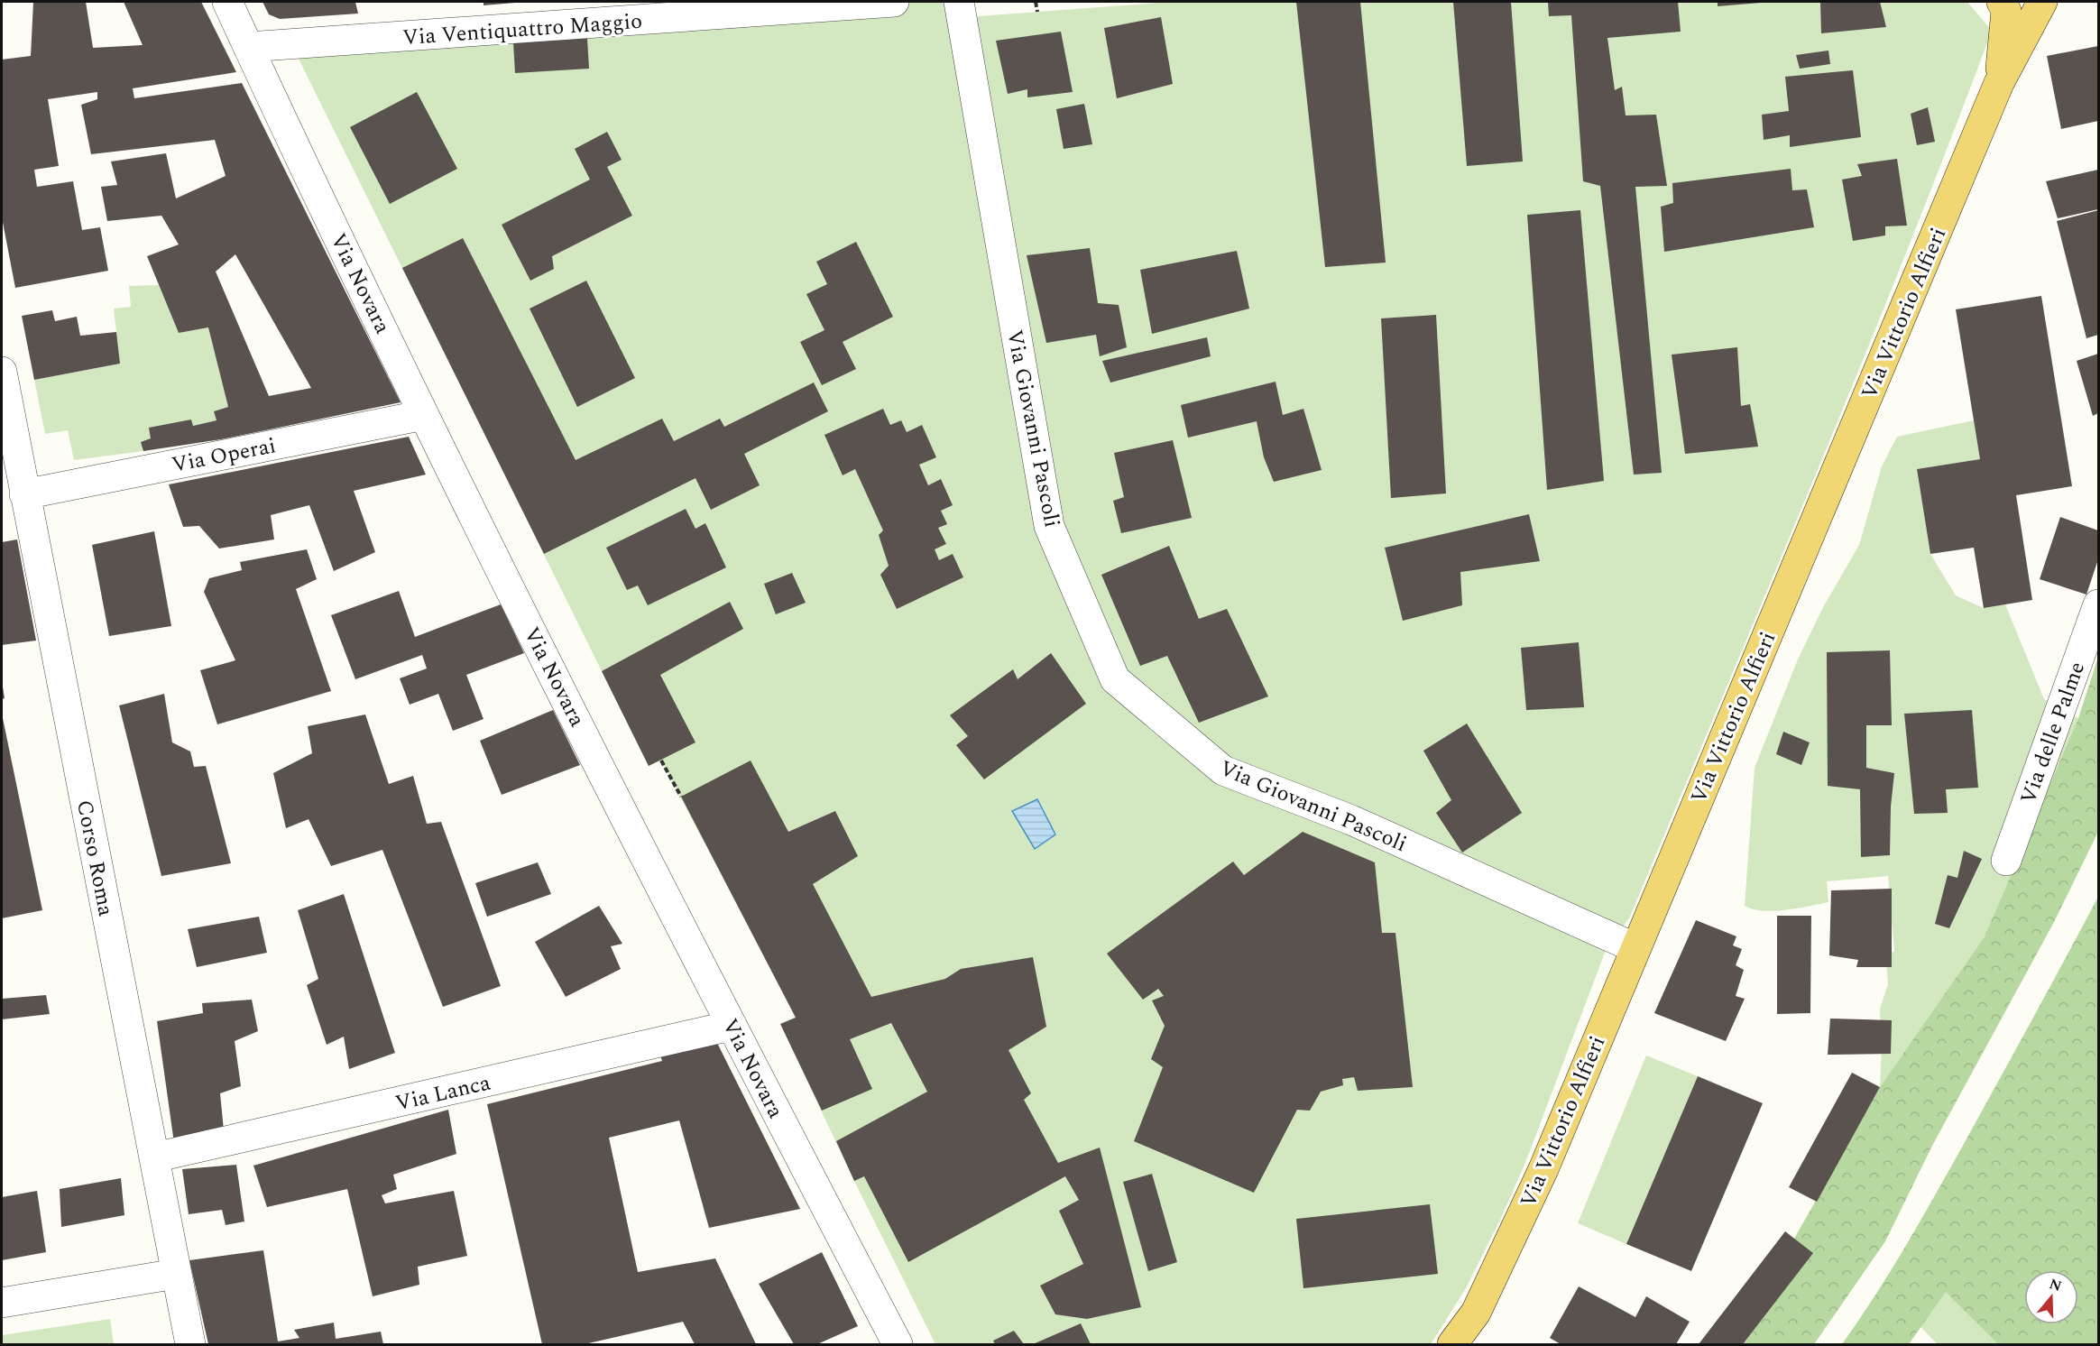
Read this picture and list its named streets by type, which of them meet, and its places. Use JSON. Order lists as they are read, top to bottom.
{
  "streets": {
    "main road": ["Via Vittorio Alfieri"],
    "street": [
      "Via Ventiquattro Maggio",
      "Via Novara",
      "Via Giovanni Pascoli",
      "Via Operai",
      "Via delle Palme",
      "Corso Roma",
      "Via Lanca"
    ]
  },
  "crossings": [
    ["Via Ventiquattro Maggio", "Via Novara"],
    ["Via Novara", "Via Operai"],
    ["Via Novara", "Via Lanca"],
    ["Via Vittorio Alfieri", "Via Giovanni Pascoli"],
    ["Via Operai", "Corso Roma"],
    ["Corso Roma", "Via Lanca"]
  ],
  "north": "top"
}
